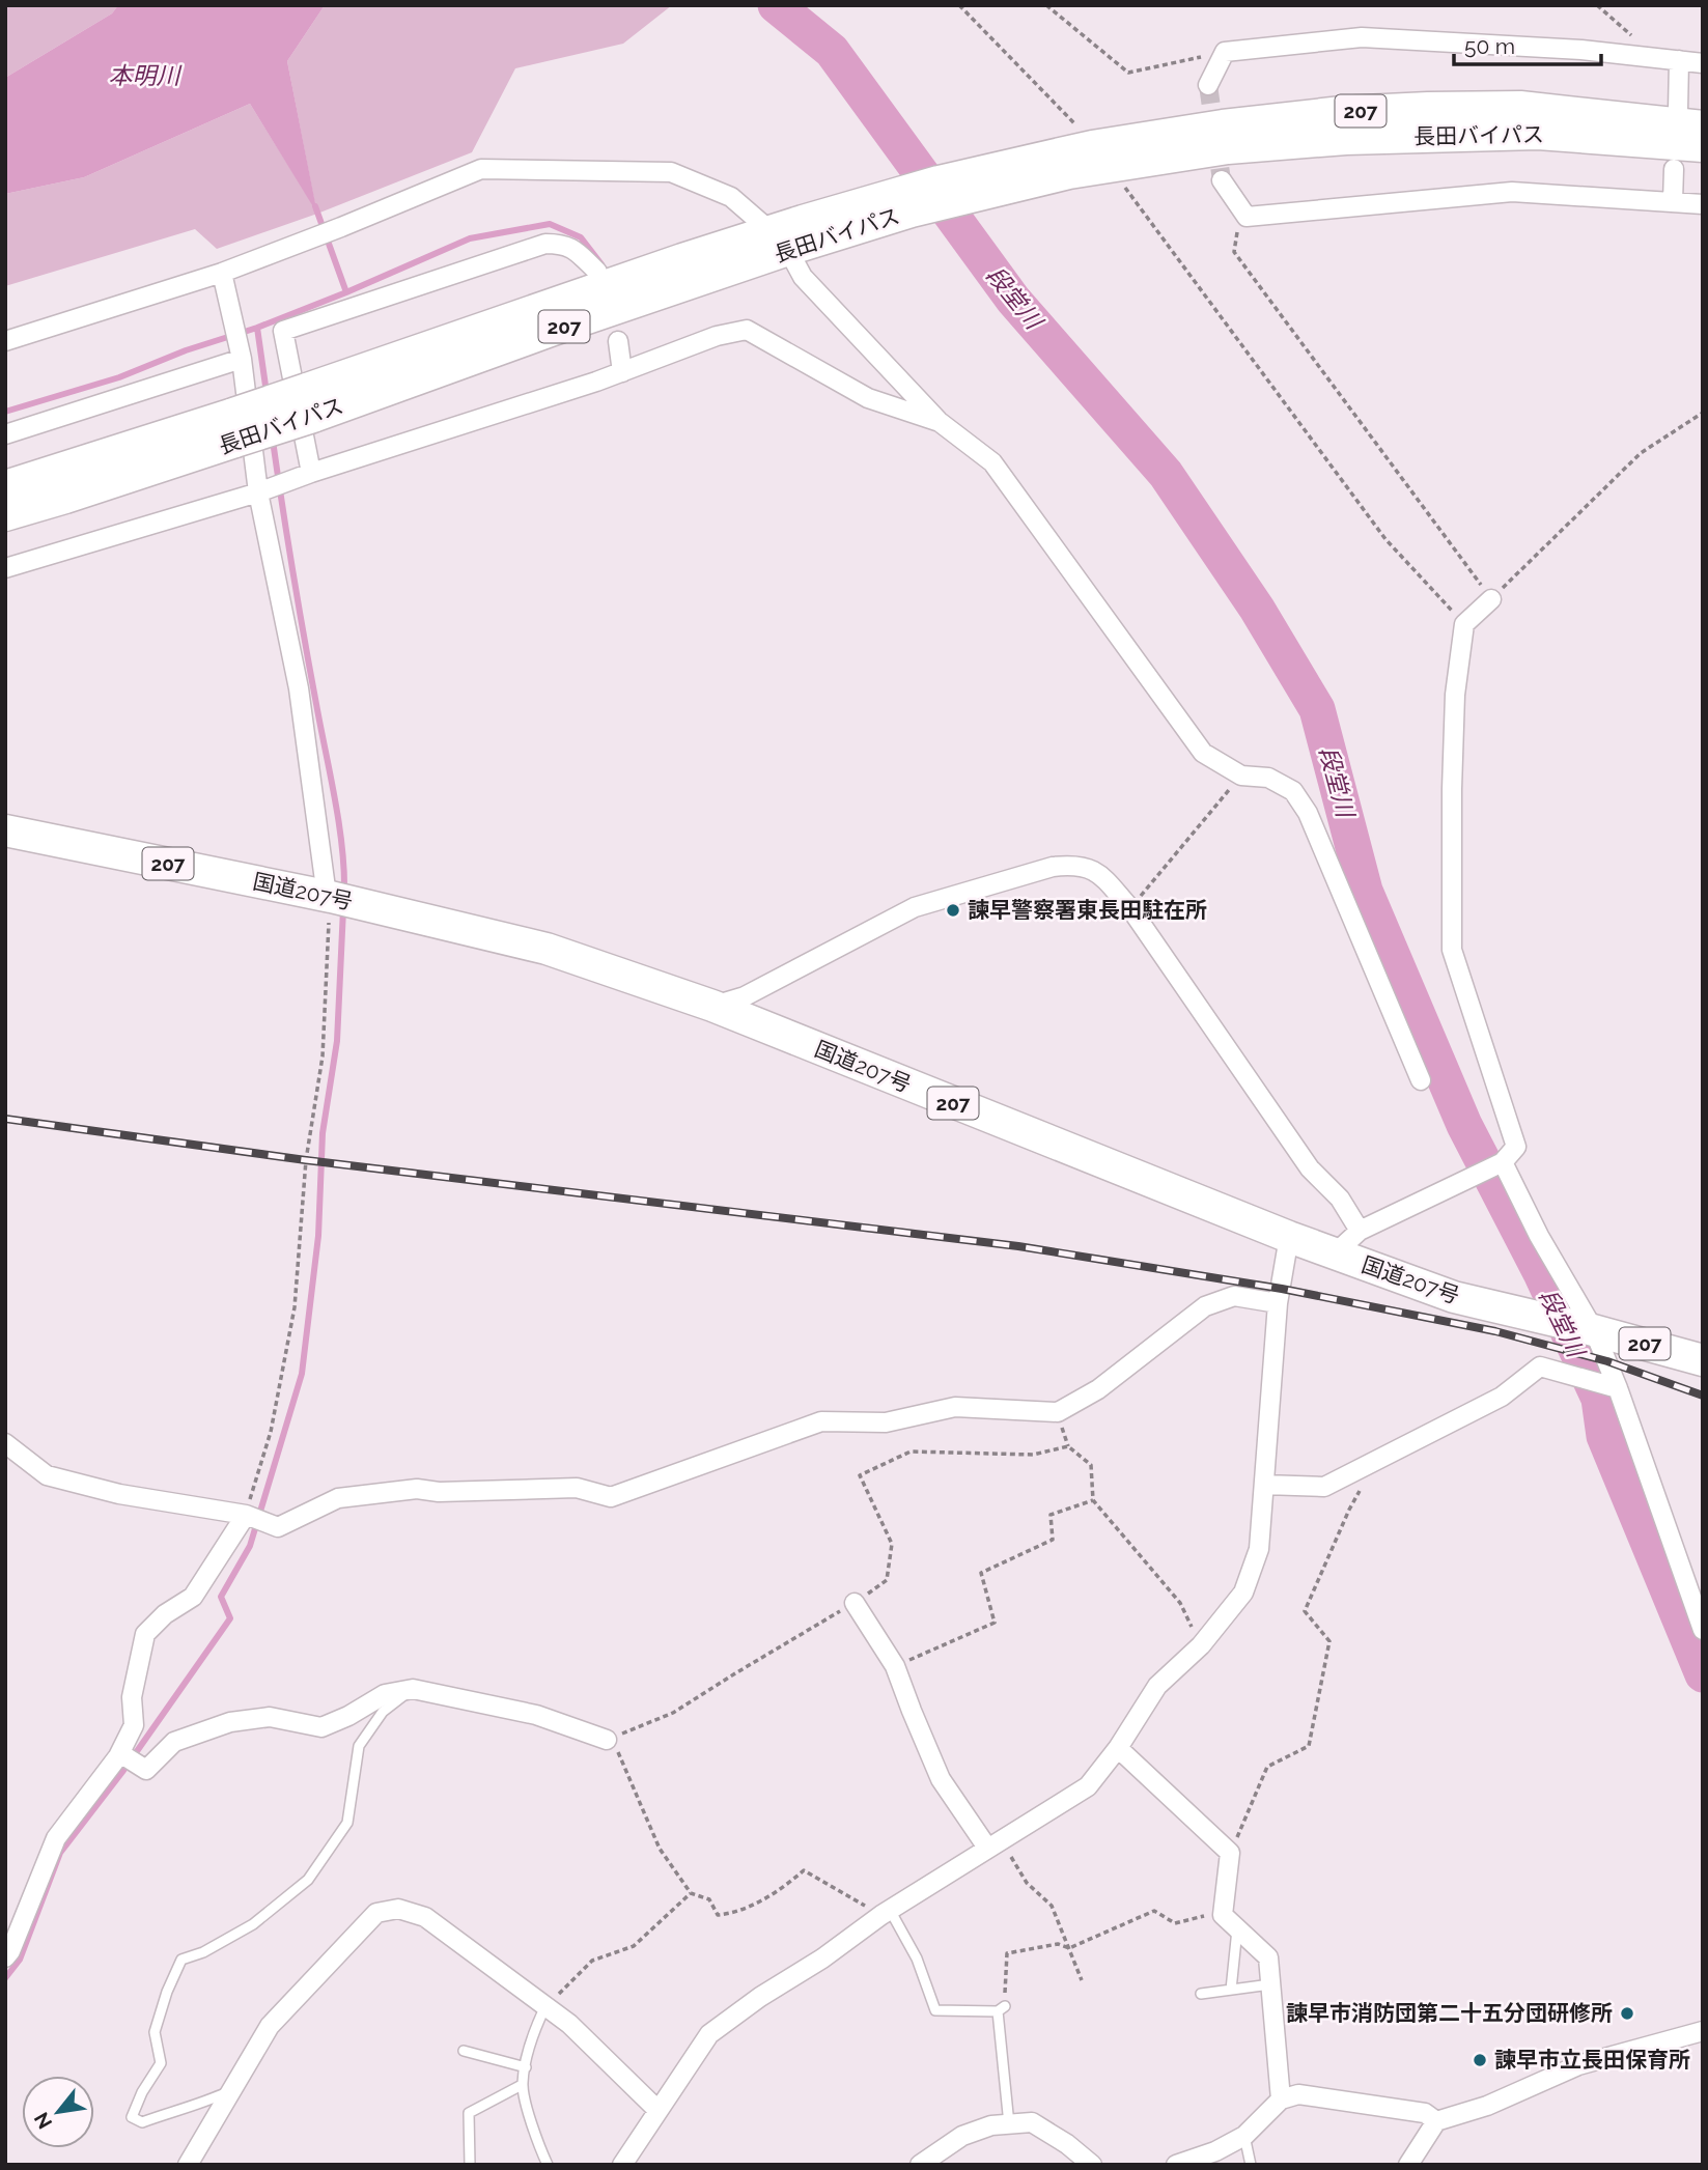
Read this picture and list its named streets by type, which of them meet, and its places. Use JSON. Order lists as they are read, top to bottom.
{
  "streets": {
    "highway": ["207", "長田バイパス", "国道207号"]
  },
  "water": ["本明川", "段堂川"],
  "places": ["諫早警察署東長田駐在所", "諫早市消防団第二十五分団研修所", "諫早市立長田保育所"],
  "scale_bar": "50 m",
  "north": "bottom left"
}
